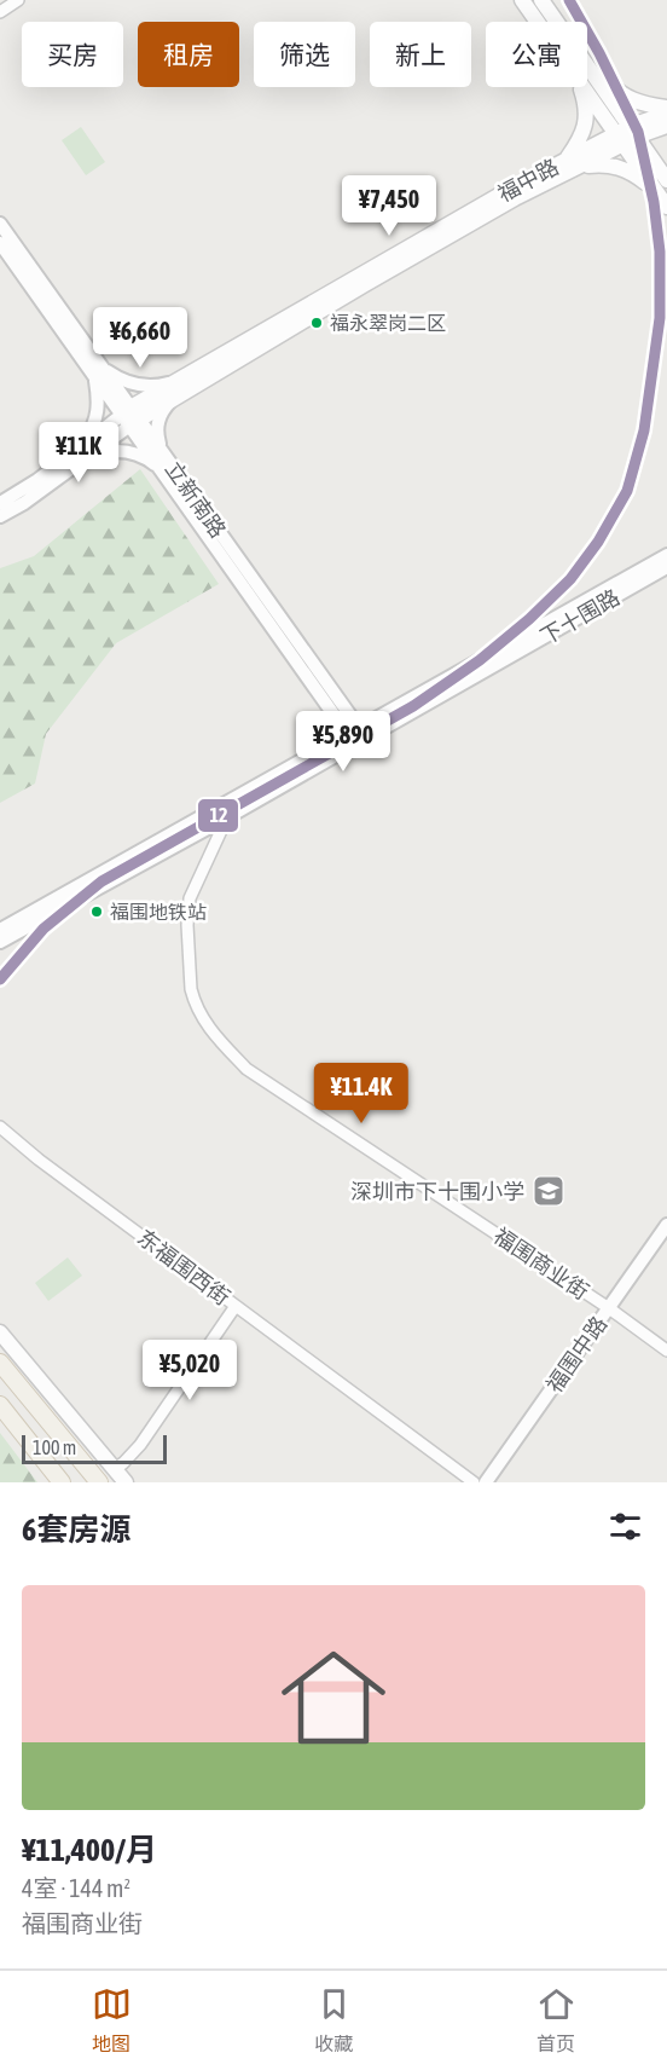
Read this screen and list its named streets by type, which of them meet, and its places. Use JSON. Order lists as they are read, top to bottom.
{
  "streets": {
    "main road": ["福中路"],
    "street": [
      "立新南路",
      "下十围路",
      "福围商业街",
      "东福围西街",
      "福围中路"
    ]
  },
  "crossings": [
    ["福中路", "立新南路"],
    ["立新南路", "下十围路"],
    ["下十围路", "福围商业街"],
    ["福围商业街", "福围中路"]
  ],
  "places": {
    "other": ["福永翠岗二区", "福围地铁站"],
    "school or university": ["深圳市下十围小学"]
  },
  "lines": ["transit line 12"],
  "scale_bar": "100 m",
  "page": {
    "chip": [
      "买房",
      "租房",
      "筛选",
      "新上",
      "公寓"
    ],
    "price": [
      "¥7,450",
      "¥6,660",
      "¥11K",
      "¥5,890",
      "¥11.4K",
      "¥5,020"
    ],
    "scale": "100 m",
    "heading": "6套房源",
    "list": [
      {
        "name": "¥11,400/月",
        "note": "4室 · 144 m² · 福围商业街"
      }
    ],
    "tabs": ["地图", "收藏", "首页"]
  }
}
